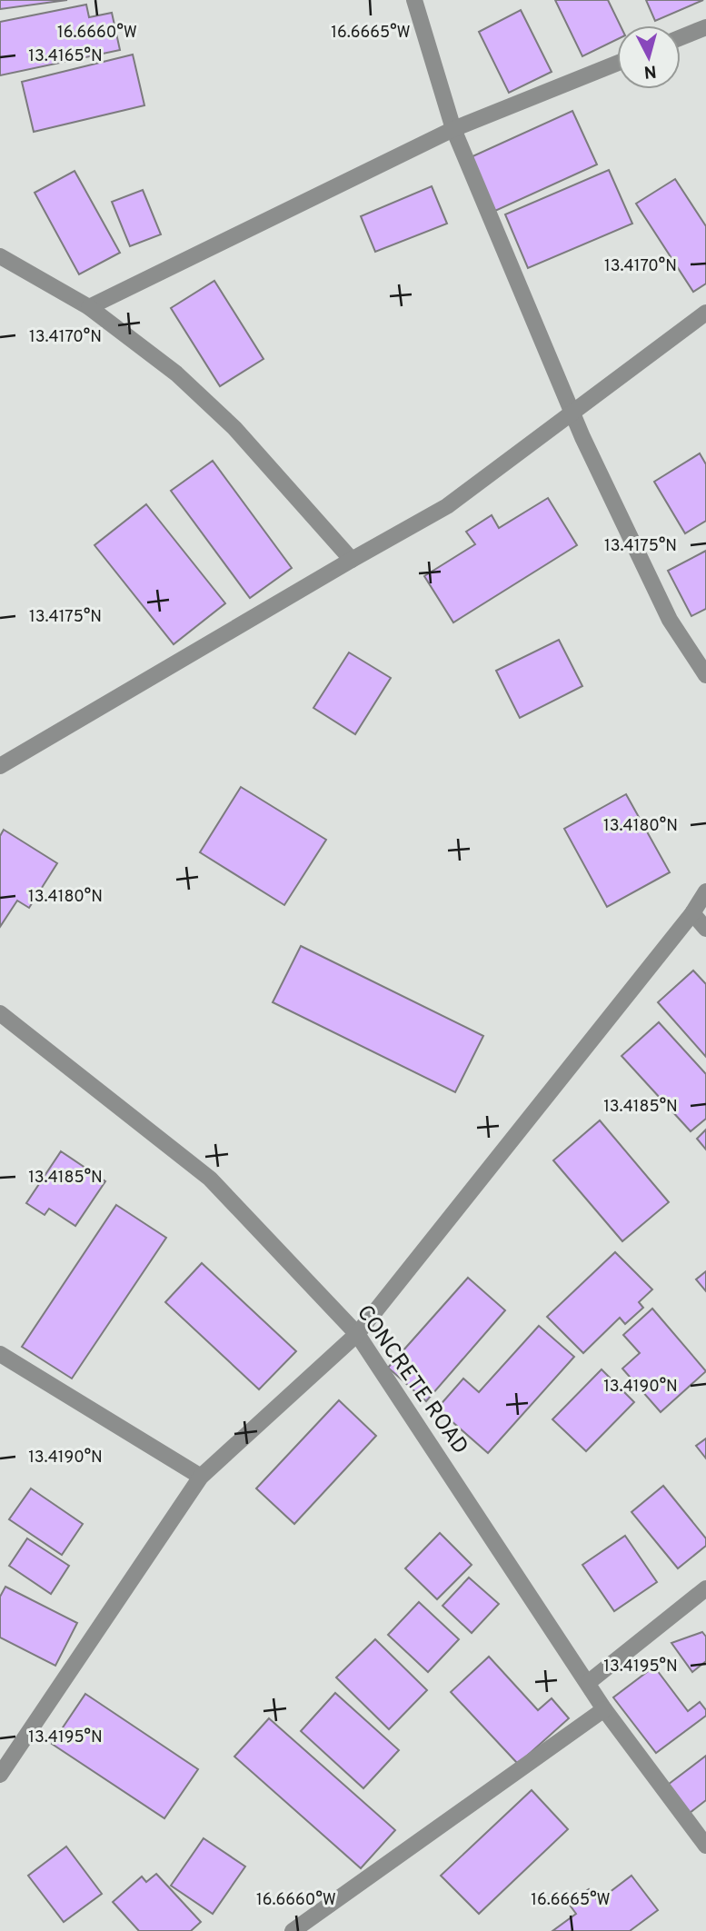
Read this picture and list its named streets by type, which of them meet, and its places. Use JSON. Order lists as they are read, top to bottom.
{
  "streets": {
    "street": ["CONCRETE ROAD"]
  },
  "north": "bottom",
  "coordinates": [
    "16.6660°W",
    "16.6665°W",
    "13.4165°N",
    "13.4170°N",
    "13.4175°N",
    "13.4180°N",
    "13.4185°N",
    "13.4190°N",
    "13.4195°N"
  ]
}
